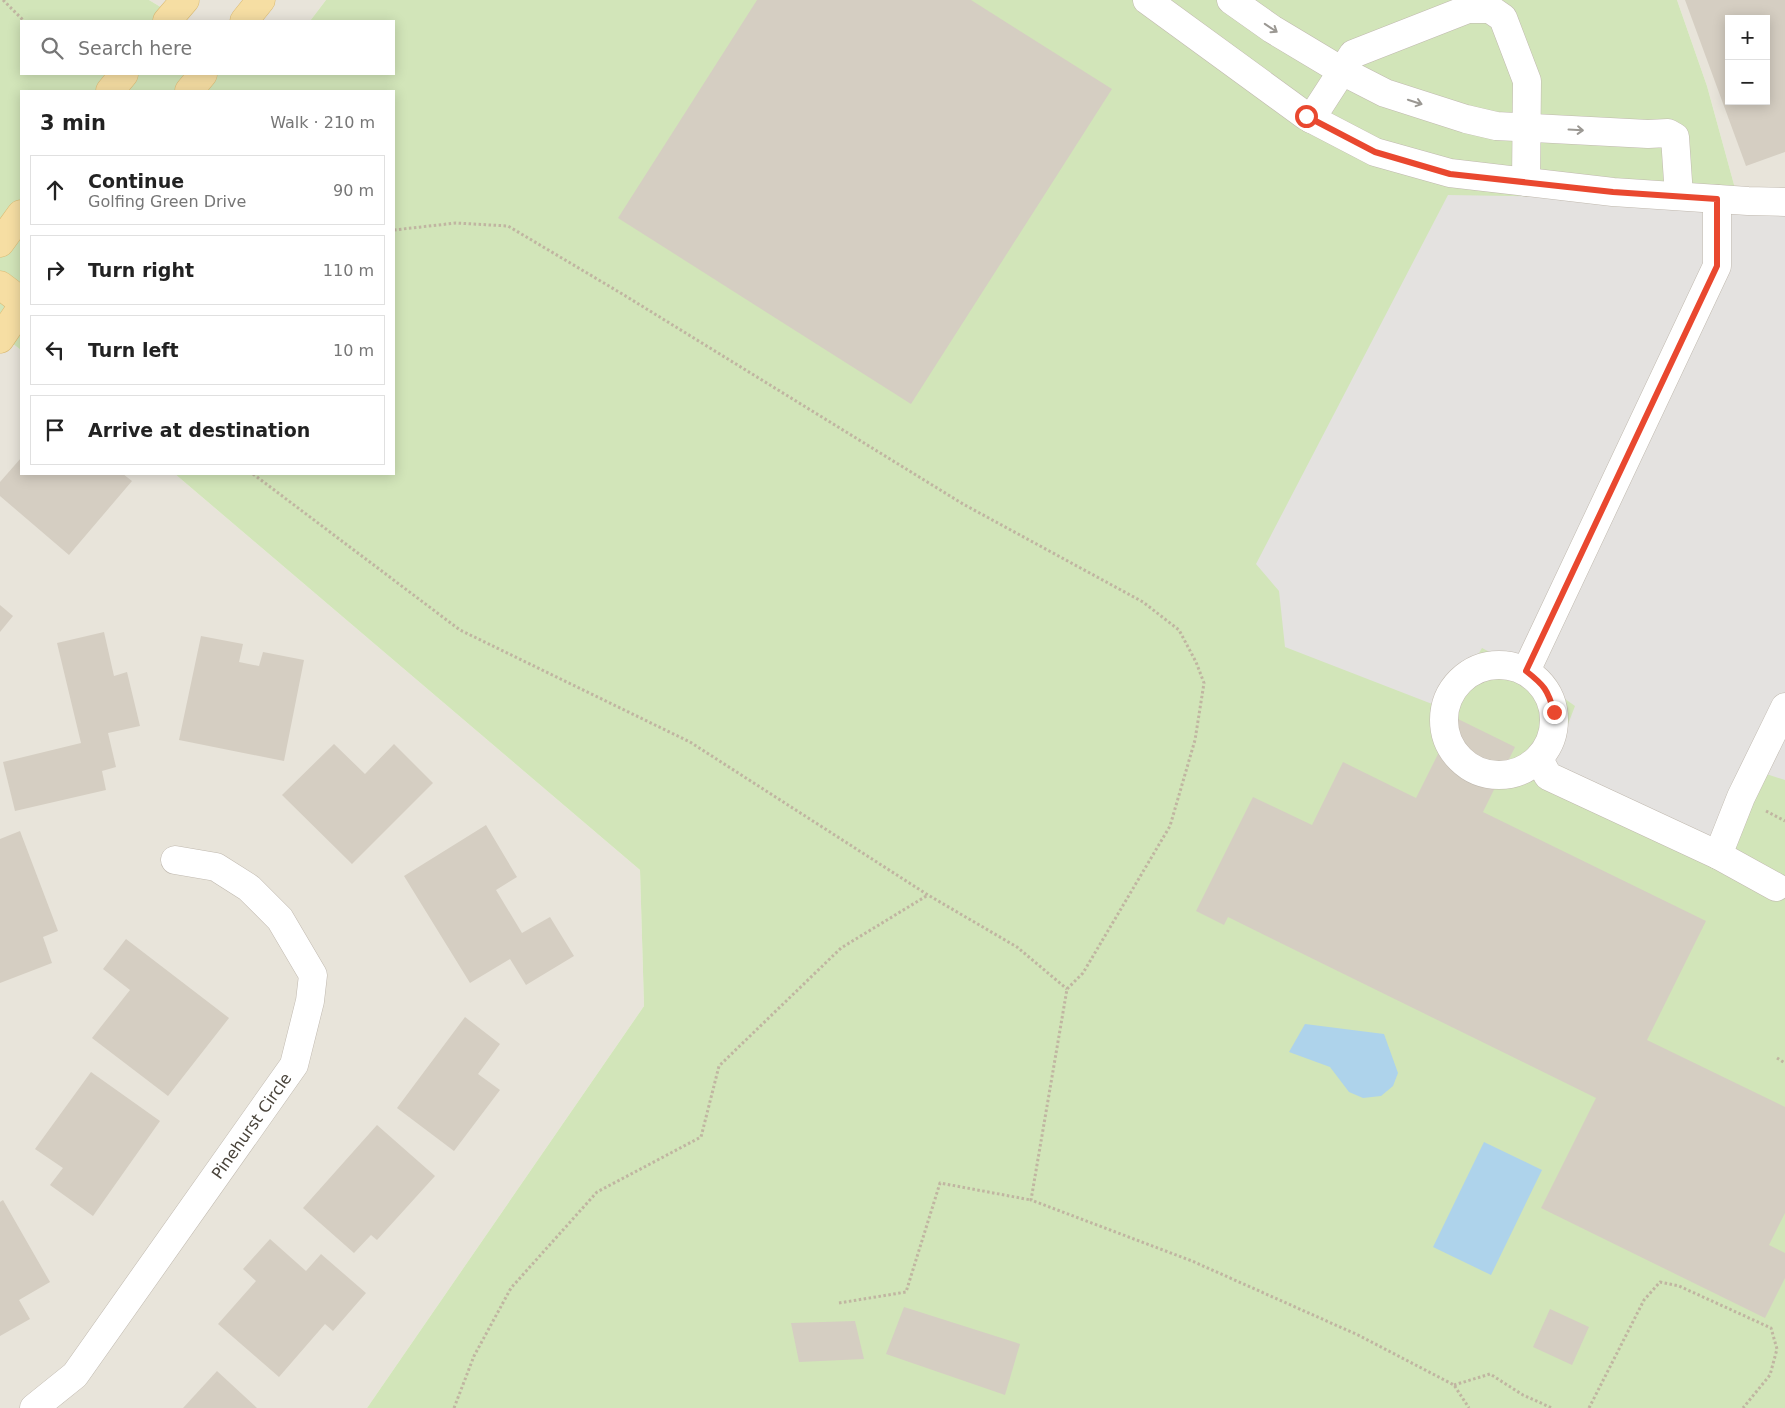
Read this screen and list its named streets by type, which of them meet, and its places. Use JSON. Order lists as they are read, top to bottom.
{
  "streets": {
    "street": ["Pinehurst Circle"]
  },
  "page": {
    "map_buttons": ["+", "−"],
    "search": "Search here",
    "heading": ["3 min", "Walk · 210 m"],
    "list": [
      ["Continue", "Golfing Green Drive", "90 m"],
      ["Turn right", "110 m"],
      ["Turn left", "10 m"],
      "Arrive at destination"
    ]
  }
}
